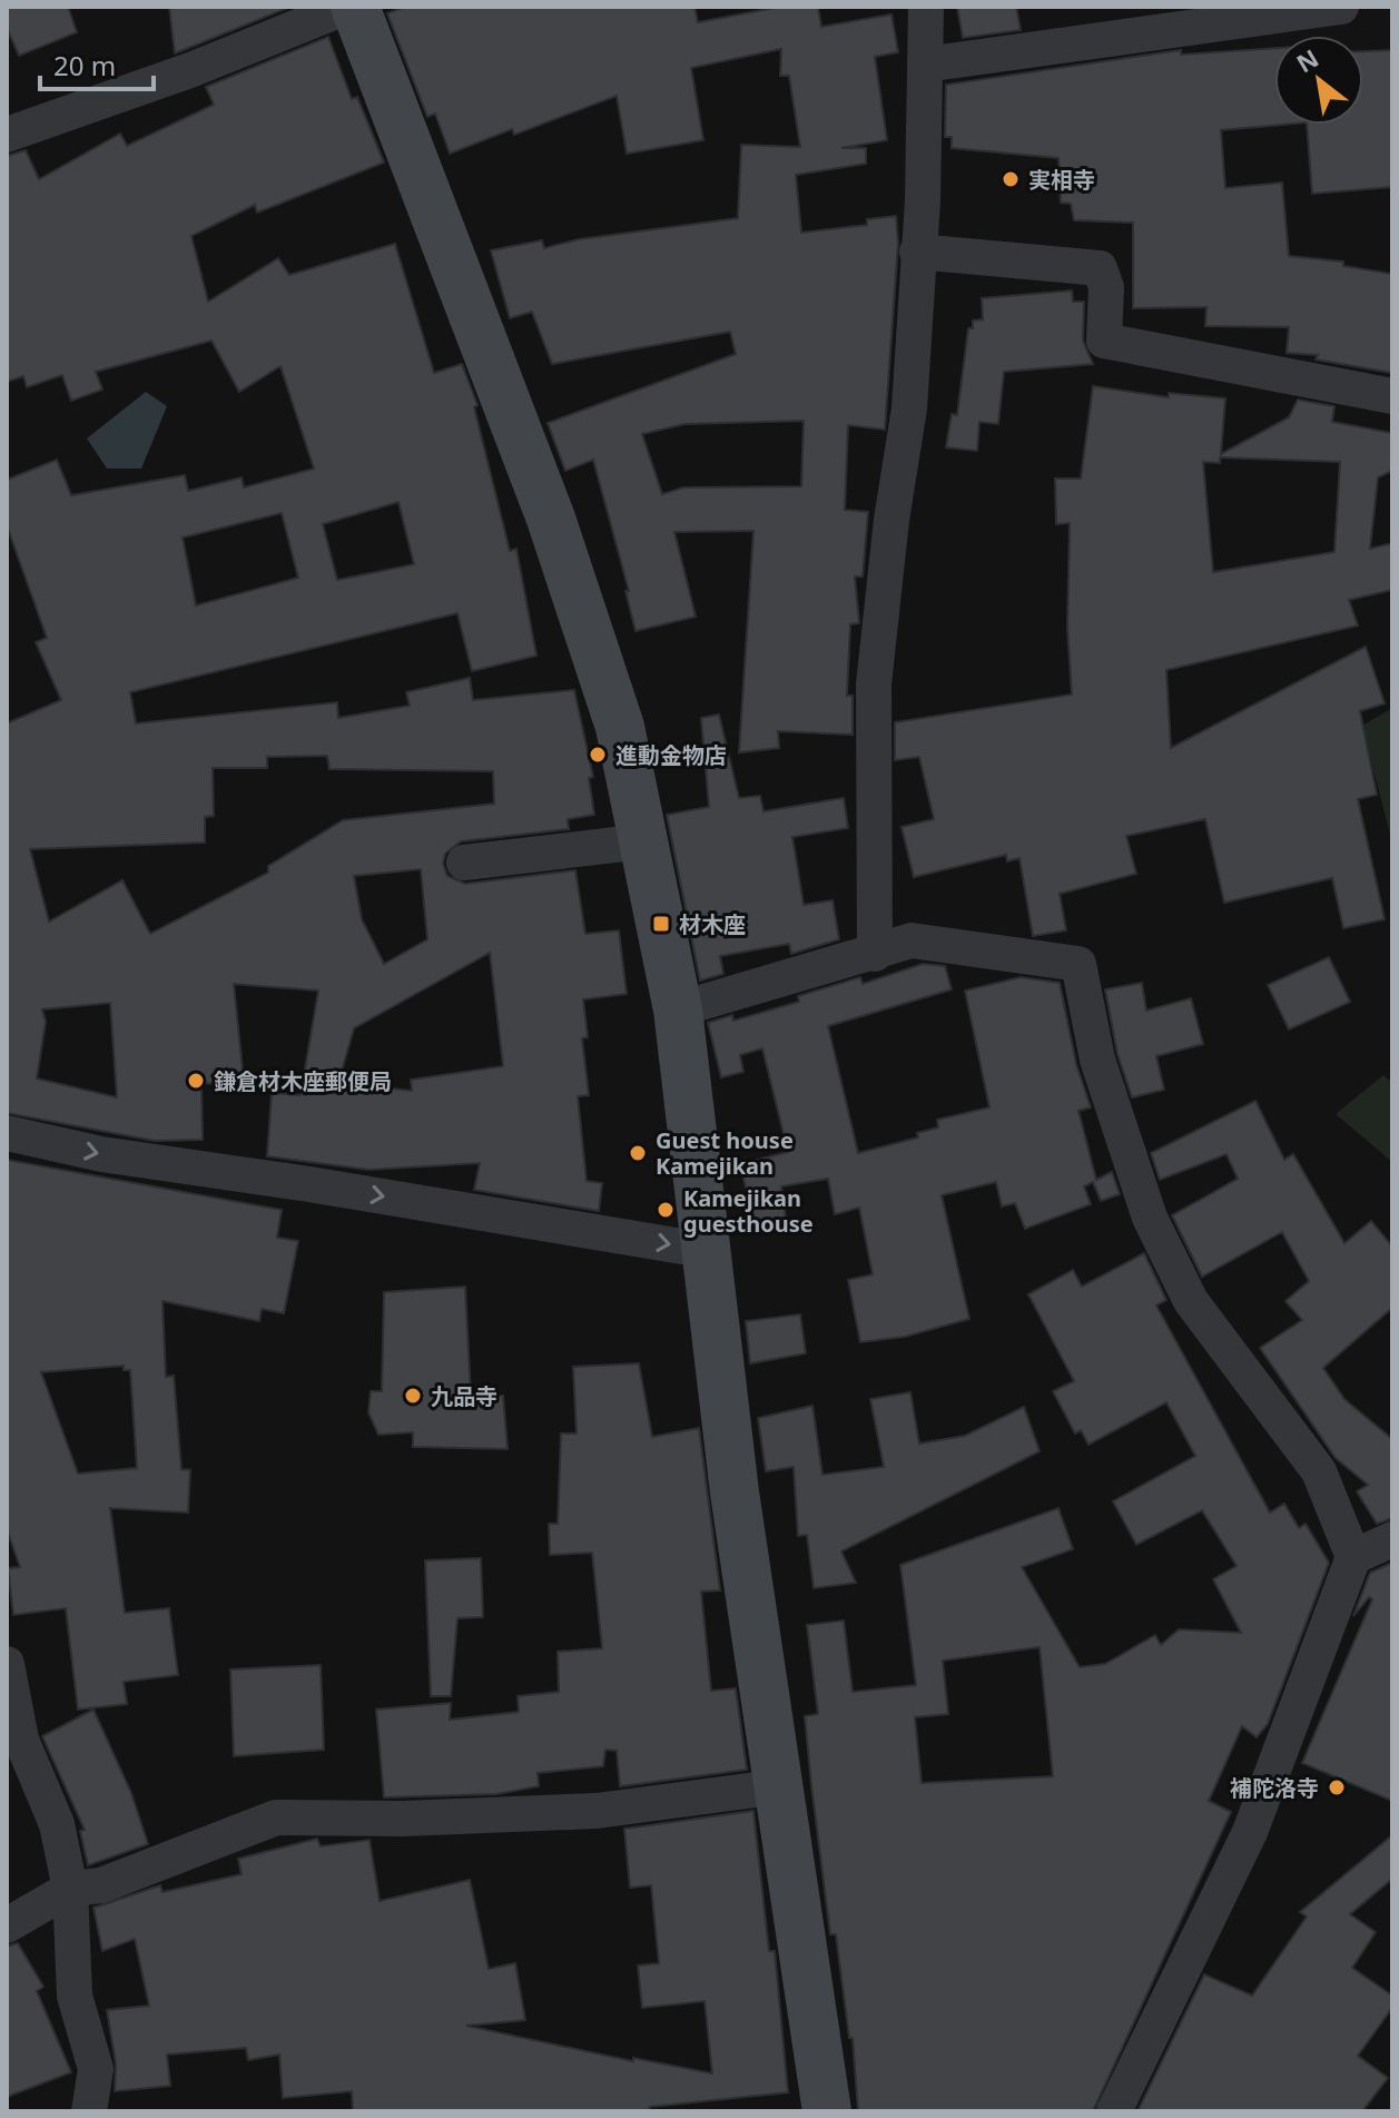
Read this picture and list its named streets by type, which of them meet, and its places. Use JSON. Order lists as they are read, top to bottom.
{
  "places": {
    "other": [
      "実相寺",
      "進動金物店",
      "鎌倉材木座郵便局",
      "Guest house Kamejikan",
      "Kamejikan guesthouse",
      "九品寺",
      "補陀洛寺"
    ],
    "transit": ["材木座"]
  },
  "scale_bar": "20 m",
  "north": "top left"
}
